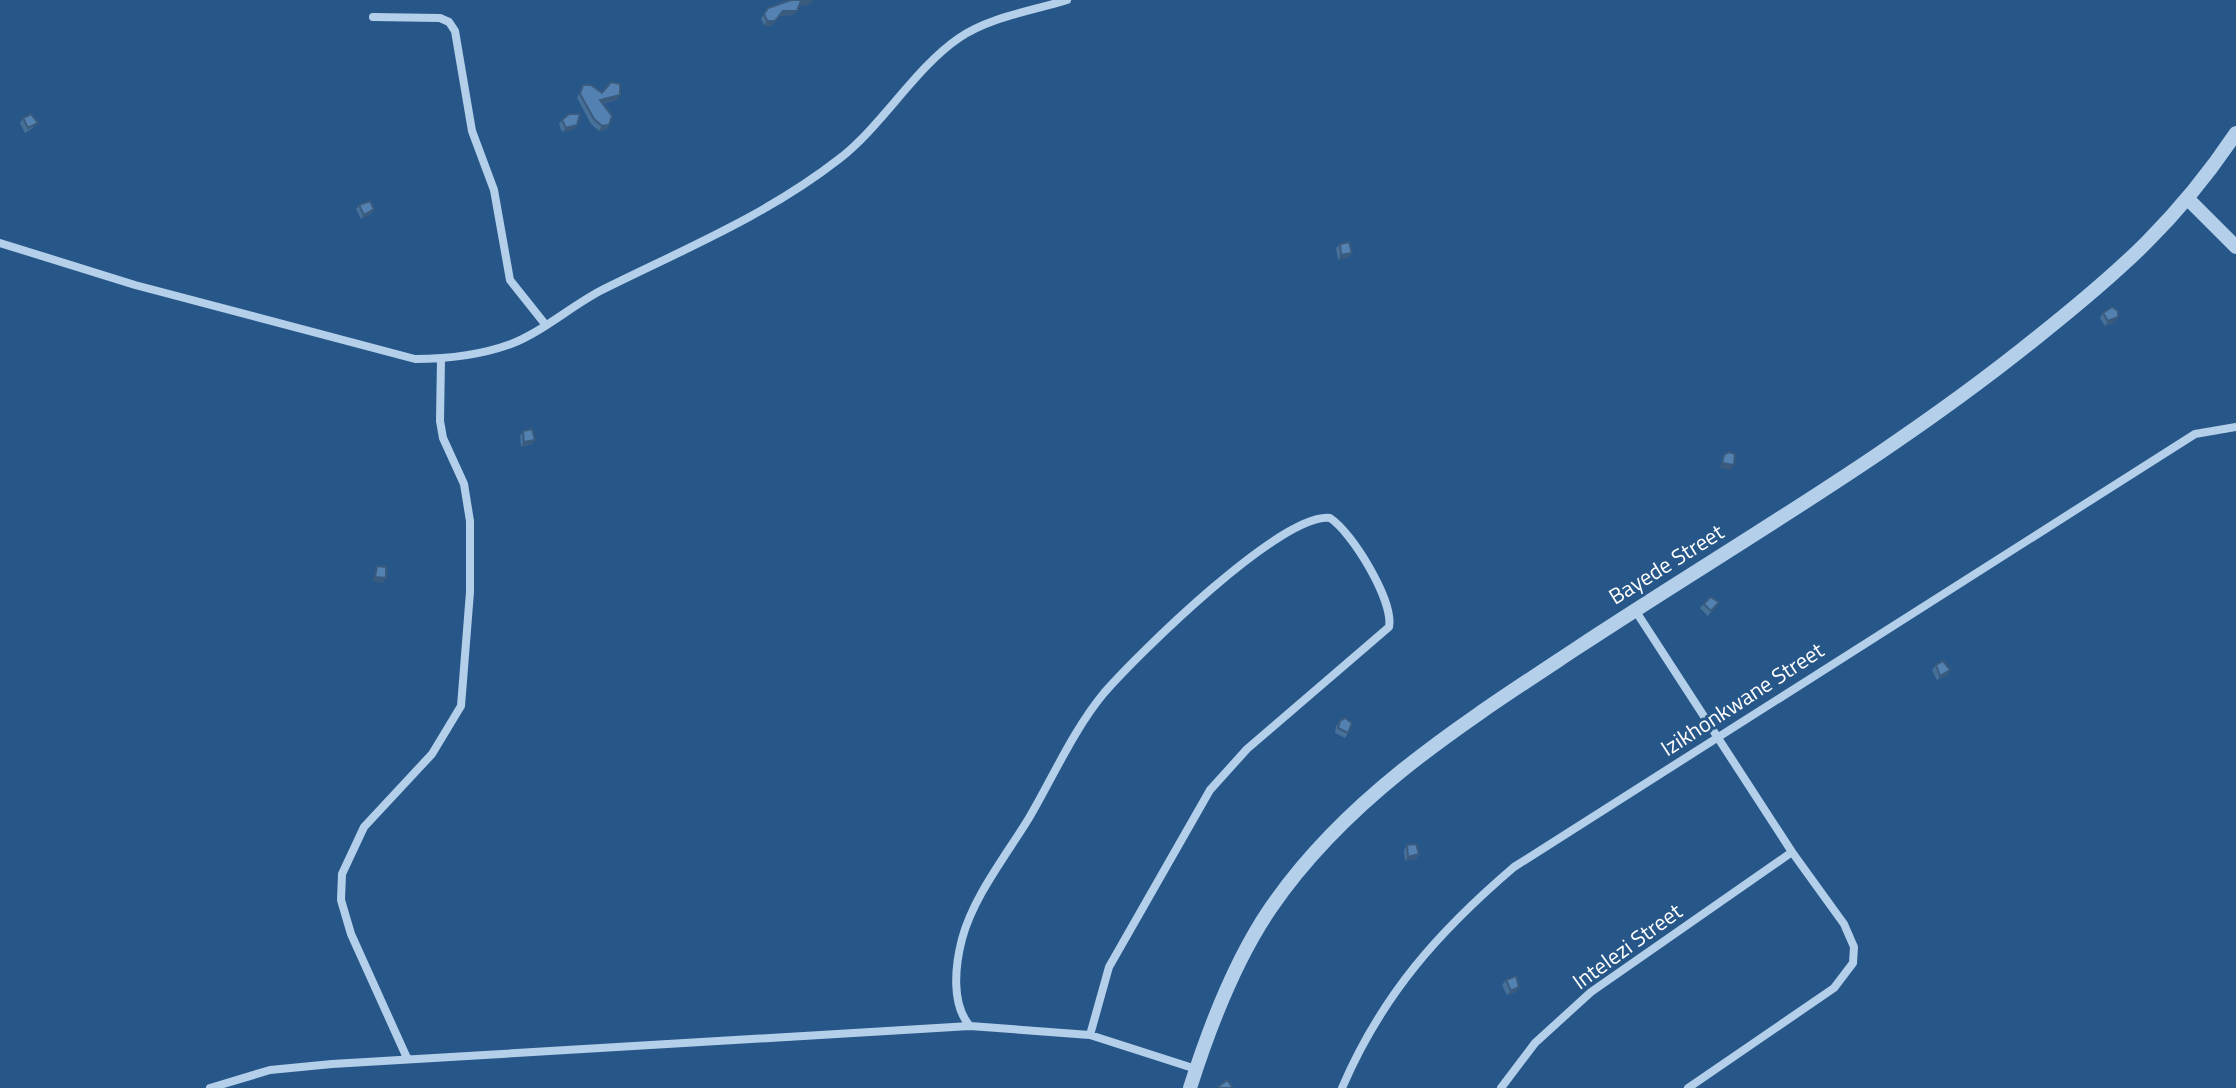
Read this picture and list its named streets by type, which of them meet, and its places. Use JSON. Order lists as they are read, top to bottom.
{
  "streets": {
    "street": ["Bayede Street", "Izikhonkwane Street", "Intelezi Street"]
  }
}
